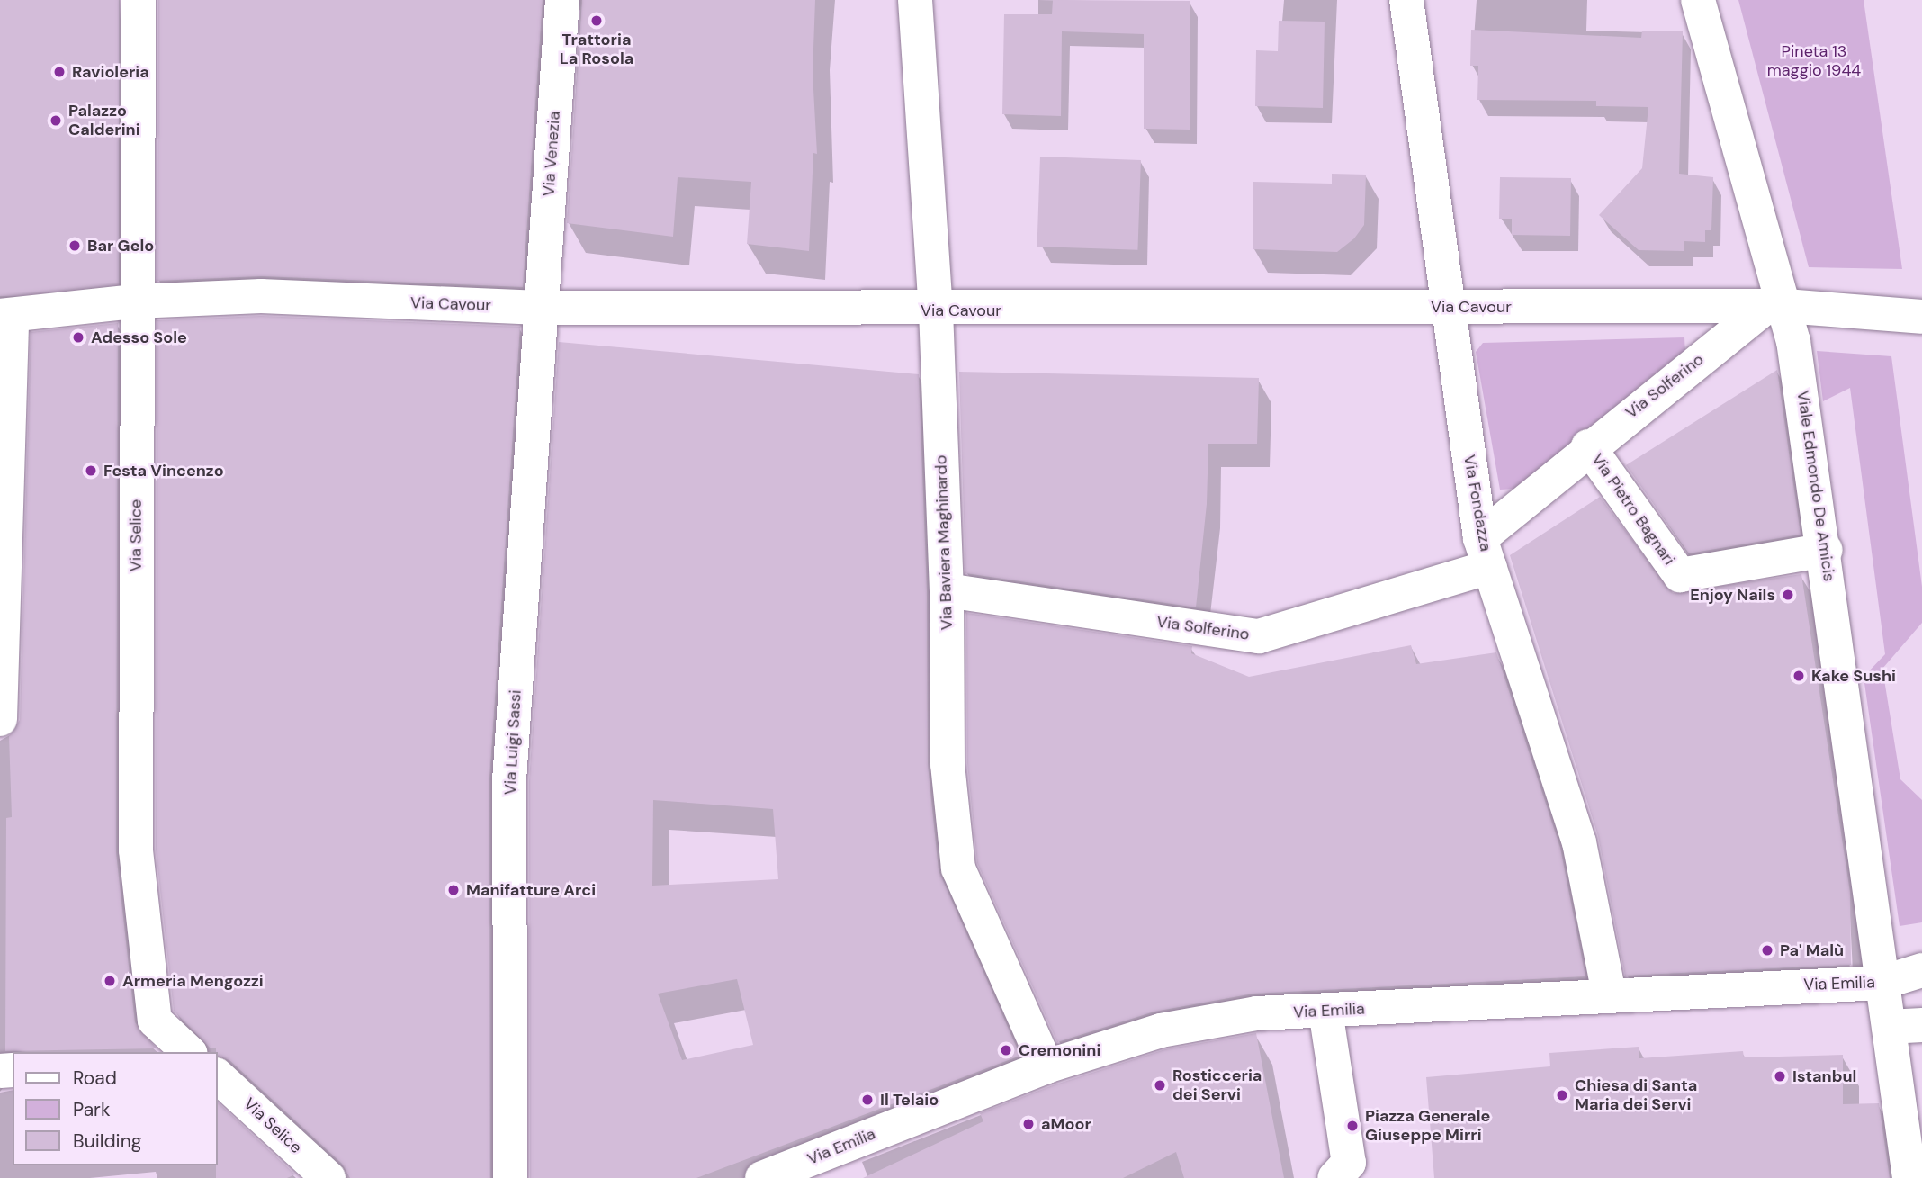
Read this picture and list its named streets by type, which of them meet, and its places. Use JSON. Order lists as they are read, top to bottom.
{
  "streets": {
    "street": [
      "Via Venezia",
      "Via Cavour",
      "Via Solferino",
      "Viale Edmondo De Amicis",
      "Via Fondazza",
      "Via Pietro Bagnari",
      "Via Selice",
      "Via Baviera Maghinardo",
      "Via Luigi Sassi",
      "Via Emilia"
    ]
  },
  "crossings": [
    ["Via Venezia", "Via Cavour"],
    ["Via Venezia", "Via Luigi Sassi"],
    ["Via Cavour", "Via Solferino"],
    ["Via Cavour", "Viale Edmondo De Amicis"],
    ["Via Cavour", "Via Fondazza"],
    ["Via Cavour", "Via Selice"],
    ["Via Cavour", "Via Baviera Maghinardo"],
    ["Via Cavour", "Via Luigi Sassi"],
    ["Via Solferino", "Viale Edmondo De Amicis"],
    ["Via Solferino", "Via Fondazza"],
    ["Via Solferino", "Via Pietro Bagnari"],
    ["Via Solferino", "Via Baviera Maghinardo"],
    ["Viale Edmondo De Amicis", "Via Pietro Bagnari"],
    ["Viale Edmondo De Amicis", "Via Emilia"],
    ["Via Fondazza", "Via Emilia"],
    ["Via Baviera Maghinardo", "Via Emilia"]
  ],
  "parks": ["Pineta 13 maggio 1944"],
  "places": [
    "Trattoria La Rosola",
    "Ravioleria",
    "Palazzo Calderini",
    "Bar Gelo",
    "Adesso Sole",
    "Festa Vincenzo",
    "Enjoy Nails",
    "Kake Sushi",
    "Manifatture Arci",
    "Pa' Malù",
    "Armeria Mengozzi",
    "Cremonini",
    "Istanbul",
    "Rosticceria dei Servi",
    "Chiesa di Santa Maria dei Servi",
    "Il Telaio",
    "aMoor",
    "Piazza Generale Giuseppe Mirri"
  ],
  "legend": ["Road", "Park", "Building"]
}
